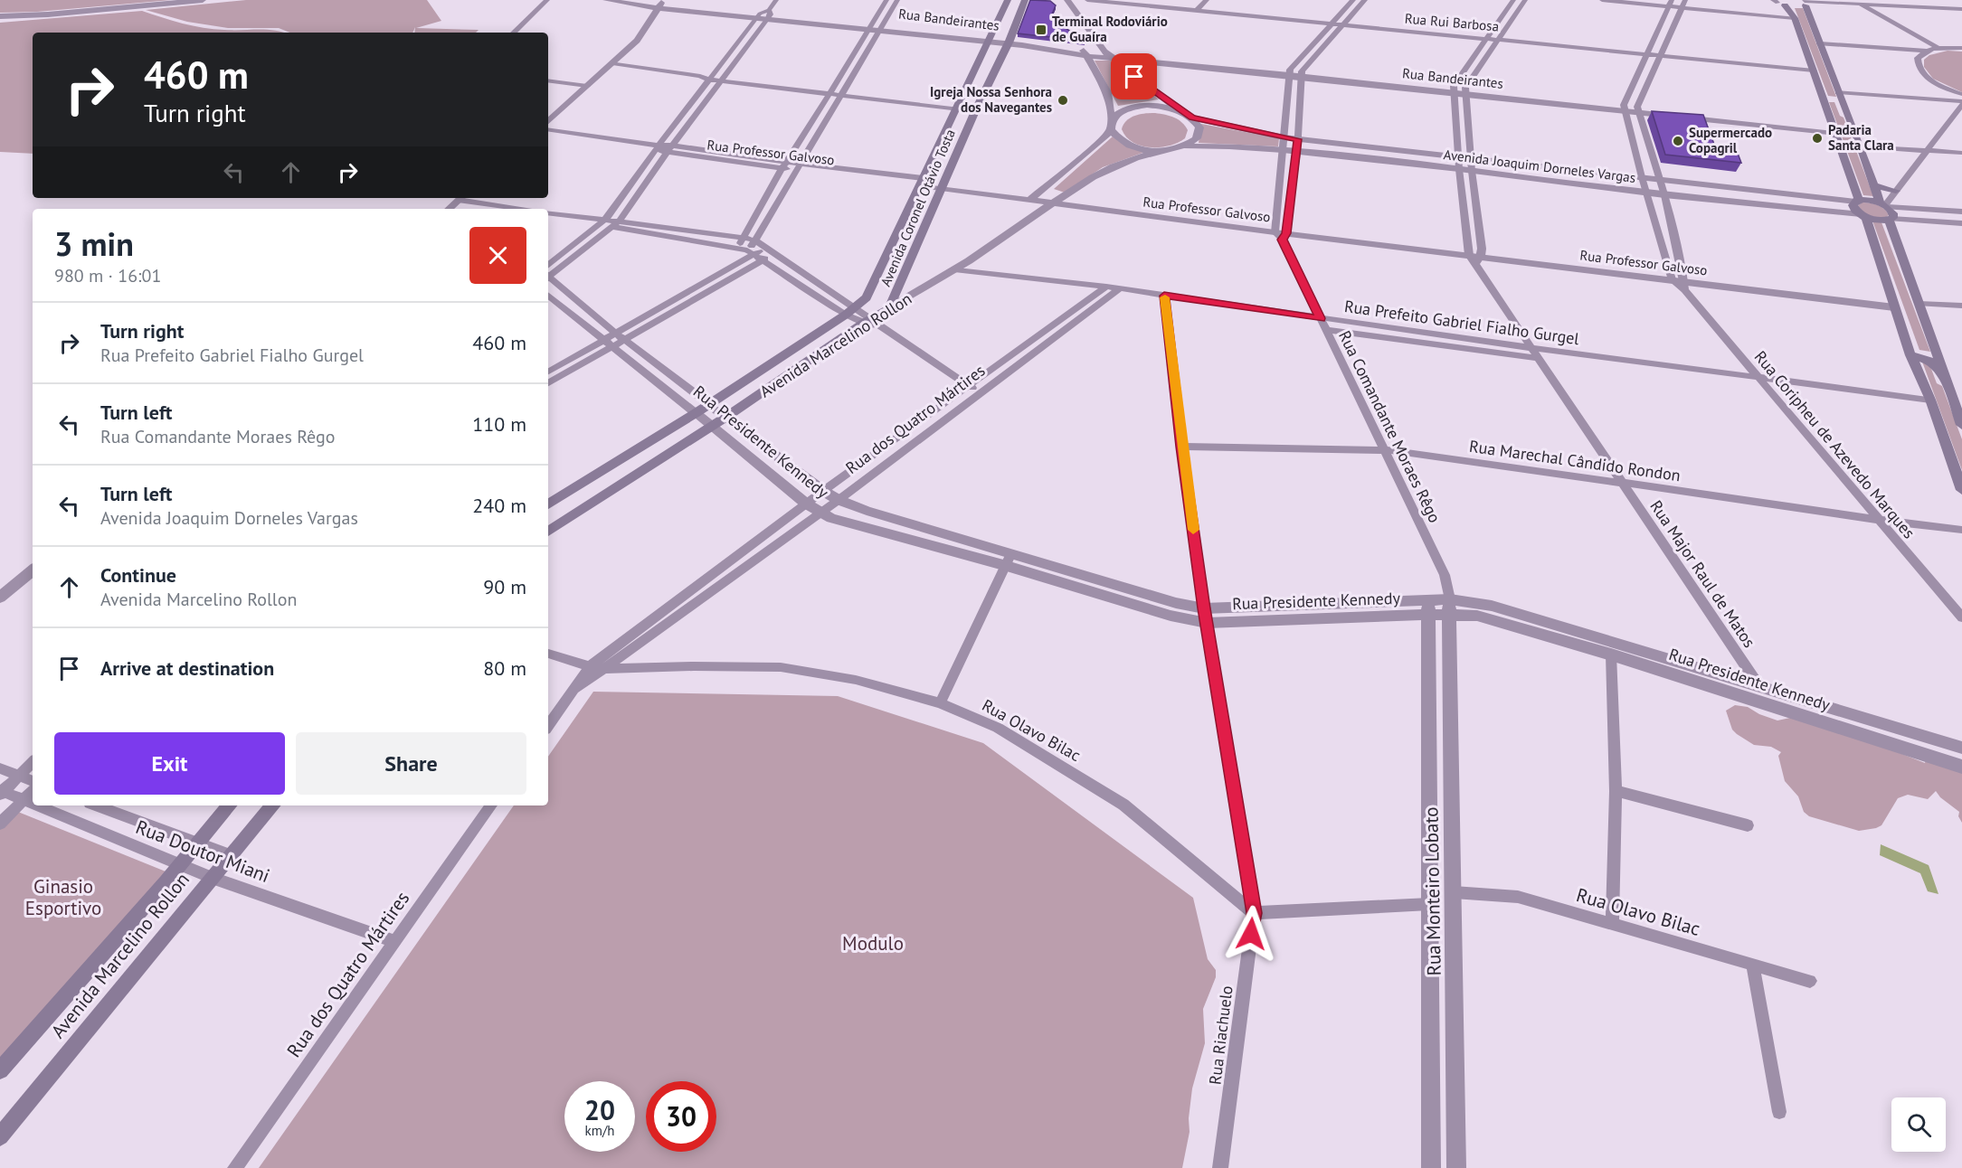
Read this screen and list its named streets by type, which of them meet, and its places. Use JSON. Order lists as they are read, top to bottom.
{
  "streets": {
    "main road": ["Avenida Joaquim Dorneles Vargas", "Avenida Coronel Otávio Tosta", "Avenida Marcelino Rollon"],
    "street": [
      "Rua Bandeirantes",
      "Rua Rui Barbosa",
      "Rua Professor Galvoso",
      "Rua Prefeito Gabriel Fialho Gurgel",
      "Rua dos Quatro Mártires",
      "Rua Comandante Moraes Rêgo",
      "Rua Presidente Kennedy",
      "Rua Coripheu de Azevedo Marques",
      "Rua Marechal Cândido Rondon",
      "Rua Major Raul de Matos",
      "Rua Olavo Bilac",
      "Rua Doutor Miani",
      "Rua Monteiro Lobato",
      "Rua Riachuelo"
    ]
  },
  "crossings": [
    ["Rua Bandeirantes", "Avenida Coronel Otávio Tosta"],
    ["Rua Bandeirantes", "Rua Coripheu de Azevedo Marques"],
    ["Rua Bandeirantes", "Rua Major Raul de Matos"],
    ["Rua Professor Galvoso", "Avenida Coronel Otávio Tosta"],
    ["Rua Professor Galvoso", "Avenida Marcelino Rollon"],
    ["Rua Professor Galvoso", "Rua Comandante Moraes Rêgo"],
    ["Rua Professor Galvoso", "Rua Coripheu de Azevedo Marques"],
    ["Rua Professor Galvoso", "Rua Major Raul de Matos"],
    ["Avenida Joaquim Dorneles Vargas", "Avenida Marcelino Rollon"],
    ["Avenida Joaquim Dorneles Vargas", "Rua Coripheu de Azevedo Marques"],
    ["Avenida Joaquim Dorneles Vargas", "Rua Major Raul de Matos"],
    ["Avenida Coronel Otávio Tosta", "Avenida Marcelino Rollon"],
    ["Rua Prefeito Gabriel Fialho Gurgel", "Avenida Marcelino Rollon"],
    ["Rua Prefeito Gabriel Fialho Gurgel", "Rua dos Quatro Mártires"],
    ["Rua Prefeito Gabriel Fialho Gurgel", "Rua Comandante Moraes Rêgo"],
    ["Rua Prefeito Gabriel Fialho Gurgel", "Rua Coripheu de Azevedo Marques"],
    ["Rua Prefeito Gabriel Fialho Gurgel", "Rua Major Raul de Matos"],
    ["Rua Prefeito Gabriel Fialho Gurgel", "Rua Riachuelo"],
    ["Avenida Marcelino Rollon", "Rua Presidente Kennedy"],
    ["Avenida Marcelino Rollon", "Rua Doutor Miani"],
    ["Rua dos Quatro Mártires", "Rua Presidente Kennedy"],
    ["Rua dos Quatro Mártires", "Rua Olavo Bilac"],
    ["Rua dos Quatro Mártires", "Rua Doutor Miani"],
    ["Rua Comandante Moraes Rêgo", "Rua Presidente Kennedy"],
    ["Rua Comandante Moraes Rêgo", "Rua Marechal Cândido Rondon"],
    ["Rua Comandante Moraes Rêgo", "Rua Monteiro Lobato"],
    ["Rua Presidente Kennedy", "Rua Major Raul de Matos"],
    ["Rua Presidente Kennedy", "Rua Monteiro Lobato"],
    ["Rua Presidente Kennedy", "Rua Riachuelo"],
    ["Rua Coripheu de Azevedo Marques", "Rua Marechal Cândido Rondon"],
    ["Rua Marechal Cândido Rondon", "Rua Major Raul de Matos"],
    ["Rua Marechal Cândido Rondon", "Rua Riachuelo"],
    ["Rua Olavo Bilac", "Rua Monteiro Lobato"],
    ["Rua Olavo Bilac", "Rua Riachuelo"]
  ],
  "parks": ["Ginasio Esportivo", "Modulo"],
  "places": {
    "transit": ["Terminal Rodoviário de Guaíra"],
    "other": ["Igreja Nossa Senhora dos Navegantes", "Padaria Santa Clara", "Supermercado Copagril"]
  },
  "page": {
    "turn": ["460 m", "Turn right"],
    "heading": ["3 min", "980 m · 16:01"],
    "list": [
      {
        "name": "Turn right",
        "note": "Rua Prefeito Gabriel Fialho Gurgel",
        "value": "460 m"
      },
      {
        "name": "Turn left",
        "note": "Rua Comandante Moraes Rêgo",
        "value": "110 m"
      },
      {
        "name": "Turn left",
        "note": "Avenida Joaquim Dorneles Vargas",
        "value": "240 m"
      },
      {
        "name": "Continue",
        "note": "Avenida Marcelino Rollon",
        "value": "90 m"
      },
      {
        "name": "Arrive at destination",
        "value": "80 m"
      }
    ],
    "buttons": ["Exit", "Share"],
    "speed": "20 km/h",
    "limit": "30"
  }
}
